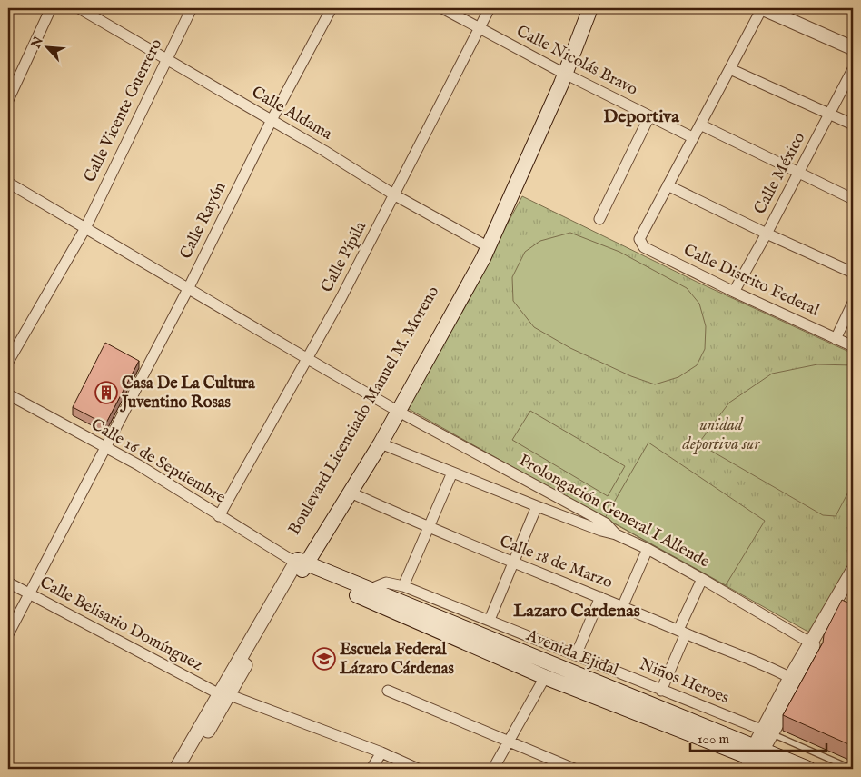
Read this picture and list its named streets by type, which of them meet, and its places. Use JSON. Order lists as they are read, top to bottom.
{
  "streets": {
    "main road": ["Boulevard Licenciado Manuel M. Moreno", "Avenida Ejidal"],
    "street": [
      "Calle Nicolás Bravo",
      "Calle Vicente Guerrero",
      "Calle Aldama",
      "Calle México",
      "Calle Rayón",
      "Calle Pípila",
      "Calle Distrito Federal",
      "Calle 16 de Septiembre",
      "Prolongación General I Allende",
      "Calle 18 de Marzo",
      "Calle Belisario Domínguez",
      "Niños Heroes"
    ]
  },
  "crossings": [
    ["Calle Nicolás Bravo", "Calle Pípila"],
    ["Calle Nicolás Bravo", "Boulevard Licenciado Manuel M. Moreno"],
    ["Calle Vicente Guerrero", "Calle Aldama"],
    ["Calle Vicente Guerrero", "Prolongación General I Allende"],
    ["Calle Aldama", "Calle Rayón"],
    ["Calle Aldama", "Calle Pípila"],
    ["Calle Aldama", "Boulevard Licenciado Manuel M. Moreno"],
    ["Calle México", "Calle Distrito Federal"],
    ["Calle Rayón", "Calle 16 de Septiembre"],
    ["Calle Rayón", "Prolongación General I Allende"],
    ["Calle Rayón", "Calle Belisario Domínguez"],
    ["Calle Pípila", "Calle 16 de Septiembre"],
    ["Calle Pípila", "Prolongación General I Allende"],
    ["Boulevard Licenciado Manuel M. Moreno", "Calle 16 de Septiembre"],
    ["Boulevard Licenciado Manuel M. Moreno", "Prolongación General I Allende"],
    ["Boulevard Licenciado Manuel M. Moreno", "Calle 18 de Marzo"],
    ["Boulevard Licenciado Manuel M. Moreno", "Calle Belisario Domínguez"],
    ["Boulevard Licenciado Manuel M. Moreno", "Avenida Ejidal"],
    ["Calle 16 de Septiembre", "Avenida Ejidal"],
    ["Avenida Ejidal", "Niños Heroes"]
  ],
  "districts": ["Deportiva", "Lazaro Cardenas"],
  "parks": ["unidad deportiva sur"],
  "places": {
    "building": ["Casa De La Cultura Juventino Rosas"],
    "school or university": ["Escuela Federal Lázaro Cárdenas"]
  },
  "scale_bar": "100 m",
  "north": "top left"
}
